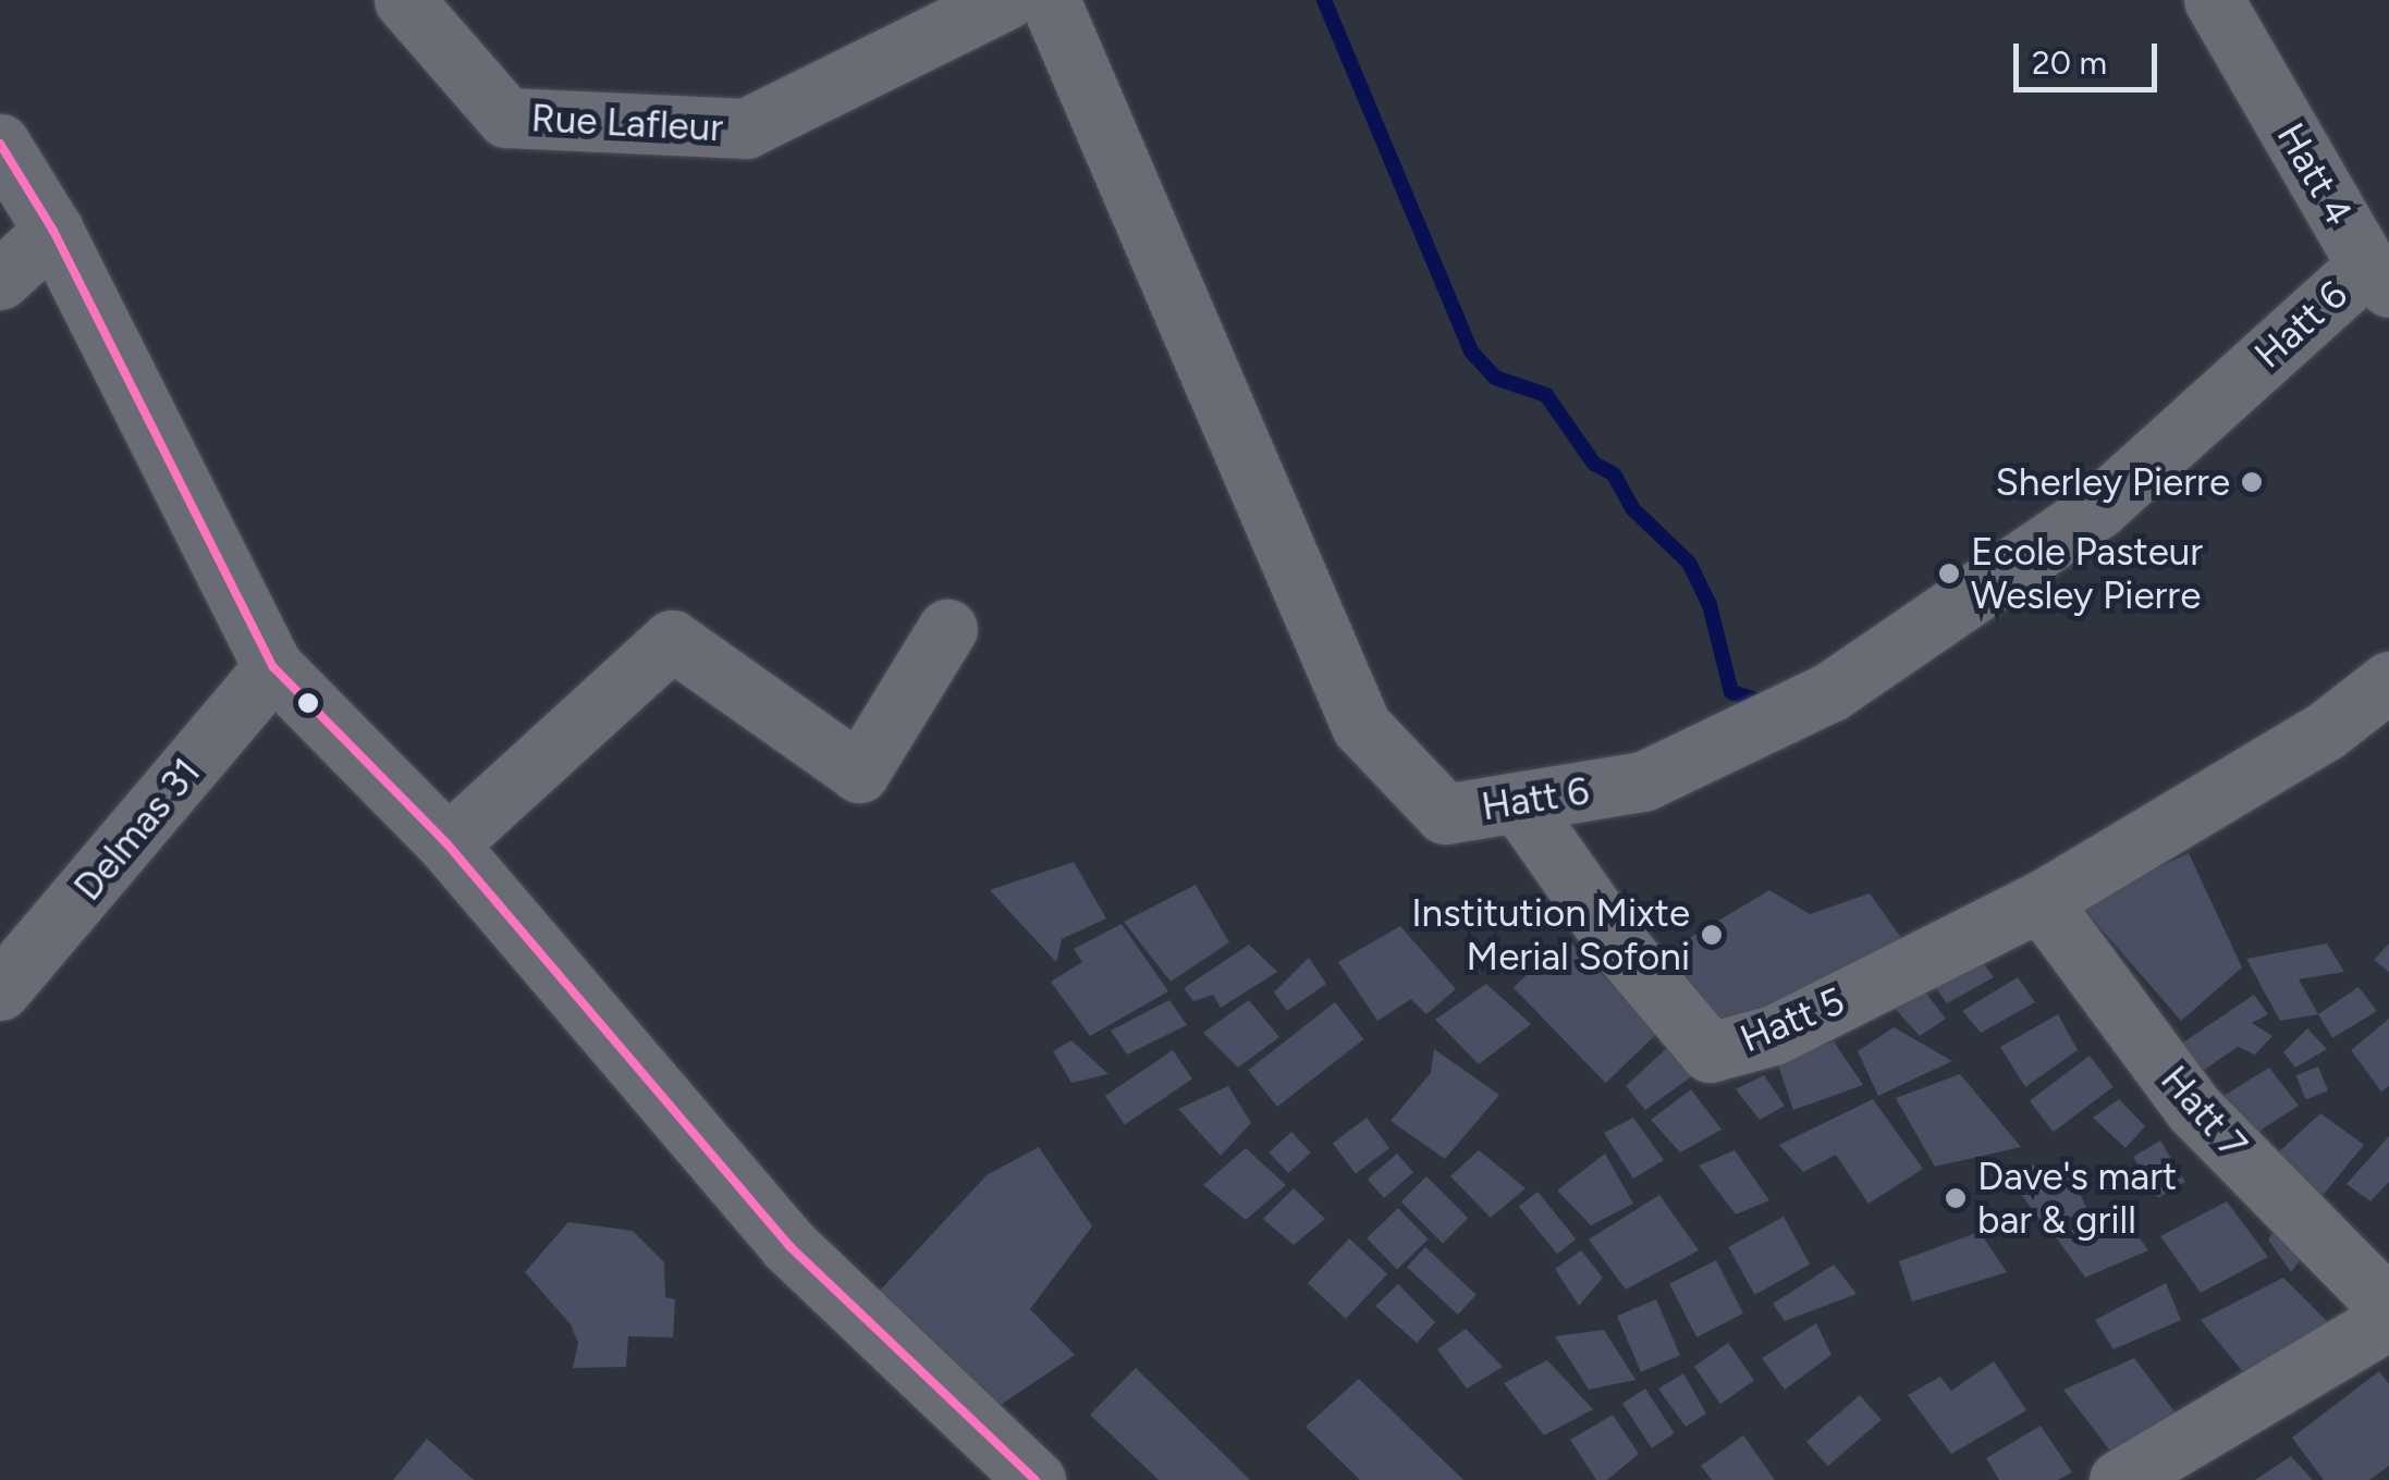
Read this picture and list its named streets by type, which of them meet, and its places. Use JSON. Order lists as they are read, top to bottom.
{
  "streets": {
    "street": [
      "Rue Lafleur",
      "Hatt 4",
      "Hatt 6",
      "Delmas 31",
      "Hatt 5",
      "Hatt 7"
    ]
  },
  "crossings": [
    ["Hatt 4", "Hatt 6"],
    ["Hatt 6", "Hatt 5"],
    ["Hatt 5", "Hatt 7"]
  ],
  "places": [
    "Sherley Pierre",
    "Ecole Pasteur Wesley Pierre",
    "Institution Mixte Merial Sofoni",
    "Dave's mart bar & grill"
  ],
  "scale_bar": "20 m"
}
